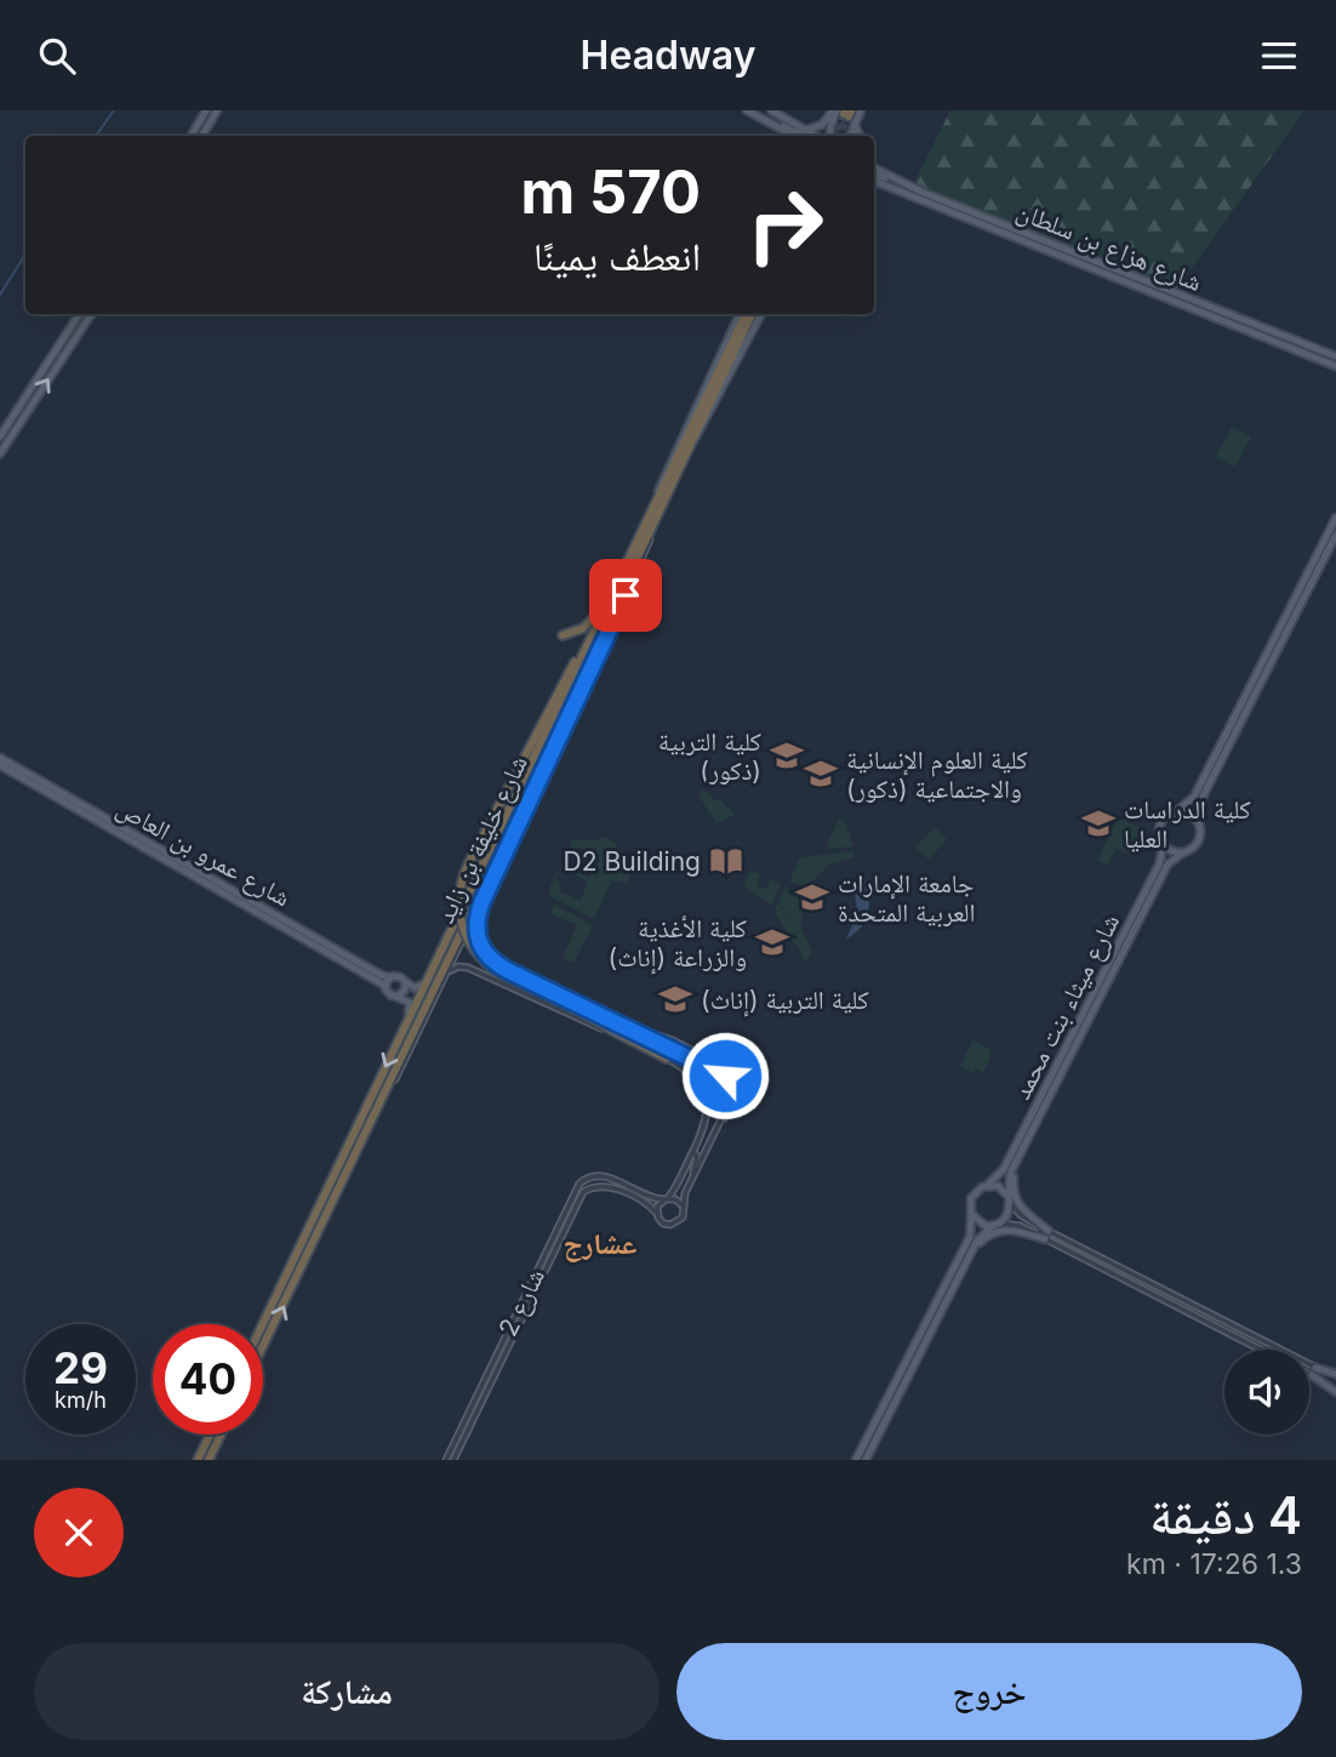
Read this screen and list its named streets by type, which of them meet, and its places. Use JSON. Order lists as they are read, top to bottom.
{
  "streets": {
    "highway": ["شارع خليفة بن زايد"],
    "main road": ["شارع هزاع بن سلطان", "شارع عمرو بن العاص", "شارع ميثاء بنت محمد"],
    "street": ["شارع 2"]
  },
  "districts": ["عشارج"],
  "places": {
    "school or university": [
      "كلية التربية (ذكور)",
      "كلية العلوم الإنسانية والاجتماعية (ذكور)",
      "كلية الدراسات العليا",
      "جامعة الإمارات العربية المتحدة",
      "كلية الأغذية والزراعة (إناث)",
      "كلية التربية (إناث)"
    ],
    "library": ["D2 Building"]
  },
  "page": {
    "header": "Headway",
    "turn": ["570 m", "انعطف يمينًا"],
    "speed": "29 km/h",
    "limit": "40",
    "heading": ["4 دقيقة", "1.3 km · 17:26"],
    "buttons": ["خروج", "مشاركة"]
  }
}
